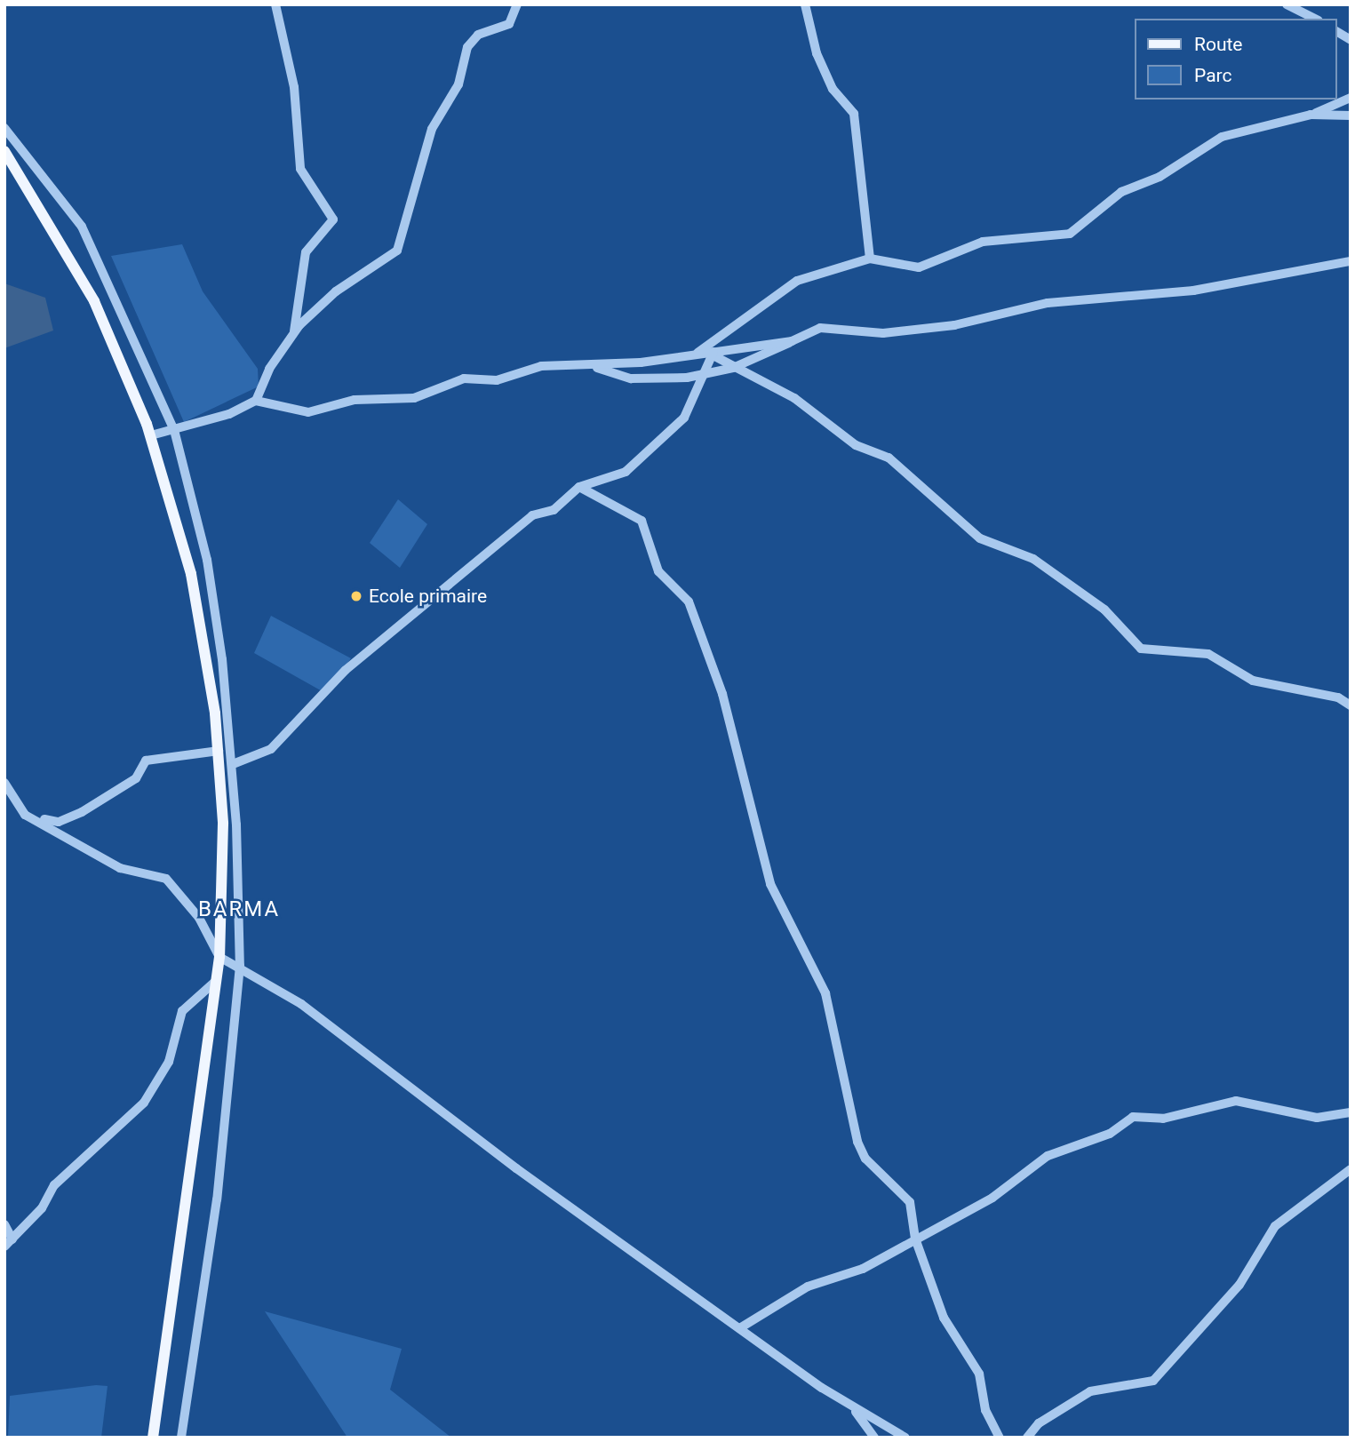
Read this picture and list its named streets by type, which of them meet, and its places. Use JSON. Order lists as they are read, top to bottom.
{
  "districts": ["BARMA"],
  "places": ["Ecole primaire"],
  "legend": ["Route", "Parc"]
}
